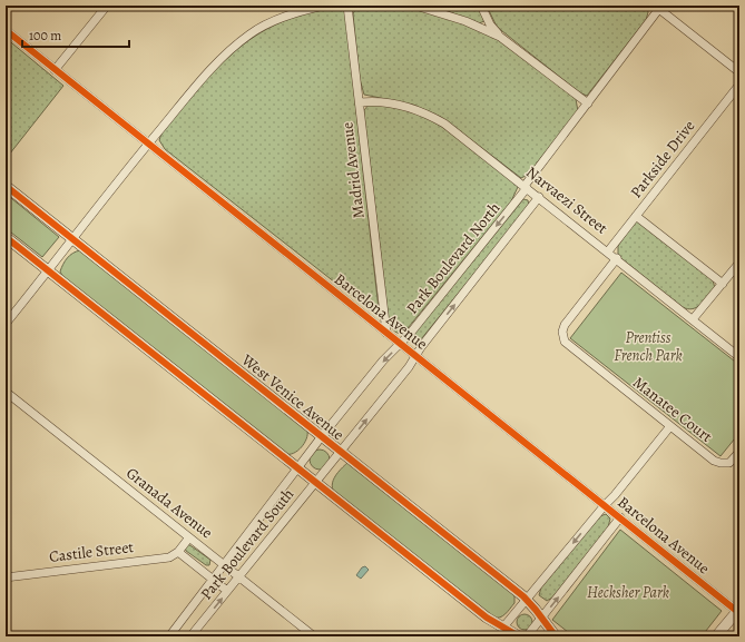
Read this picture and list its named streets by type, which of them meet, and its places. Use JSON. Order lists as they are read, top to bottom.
{
  "streets": {
    "street": [
      "Parkside Drive",
      "Madrid Avenue",
      "Narvaezi Street",
      "Park Boulevard North",
      "Barcelona Avenue",
      "West Venice Avenue",
      "Manatee Court",
      "Granada Avenue",
      "Park Boulevard South",
      "Castile Street"
    ]
  },
  "crossings": [
    ["Parkside Drive", "Narvaezi Street"],
    ["Madrid Avenue", "Narvaezi Street"],
    ["Madrid Avenue", "Barcelona Avenue"],
    ["Narvaezi Street", "Park Boulevard North"],
    ["Narvaezi Street", "Manatee Court"],
    ["Park Boulevard North", "Barcelona Avenue"],
    ["Park Boulevard North", "West Venice Avenue"],
    ["Park Boulevard North", "Park Boulevard South"],
    ["Granada Avenue", "Park Boulevard South"]
  ],
  "parks": ["Prentiss French Park", "Hecksher Park"],
  "scale_bar": "100 m"
}
